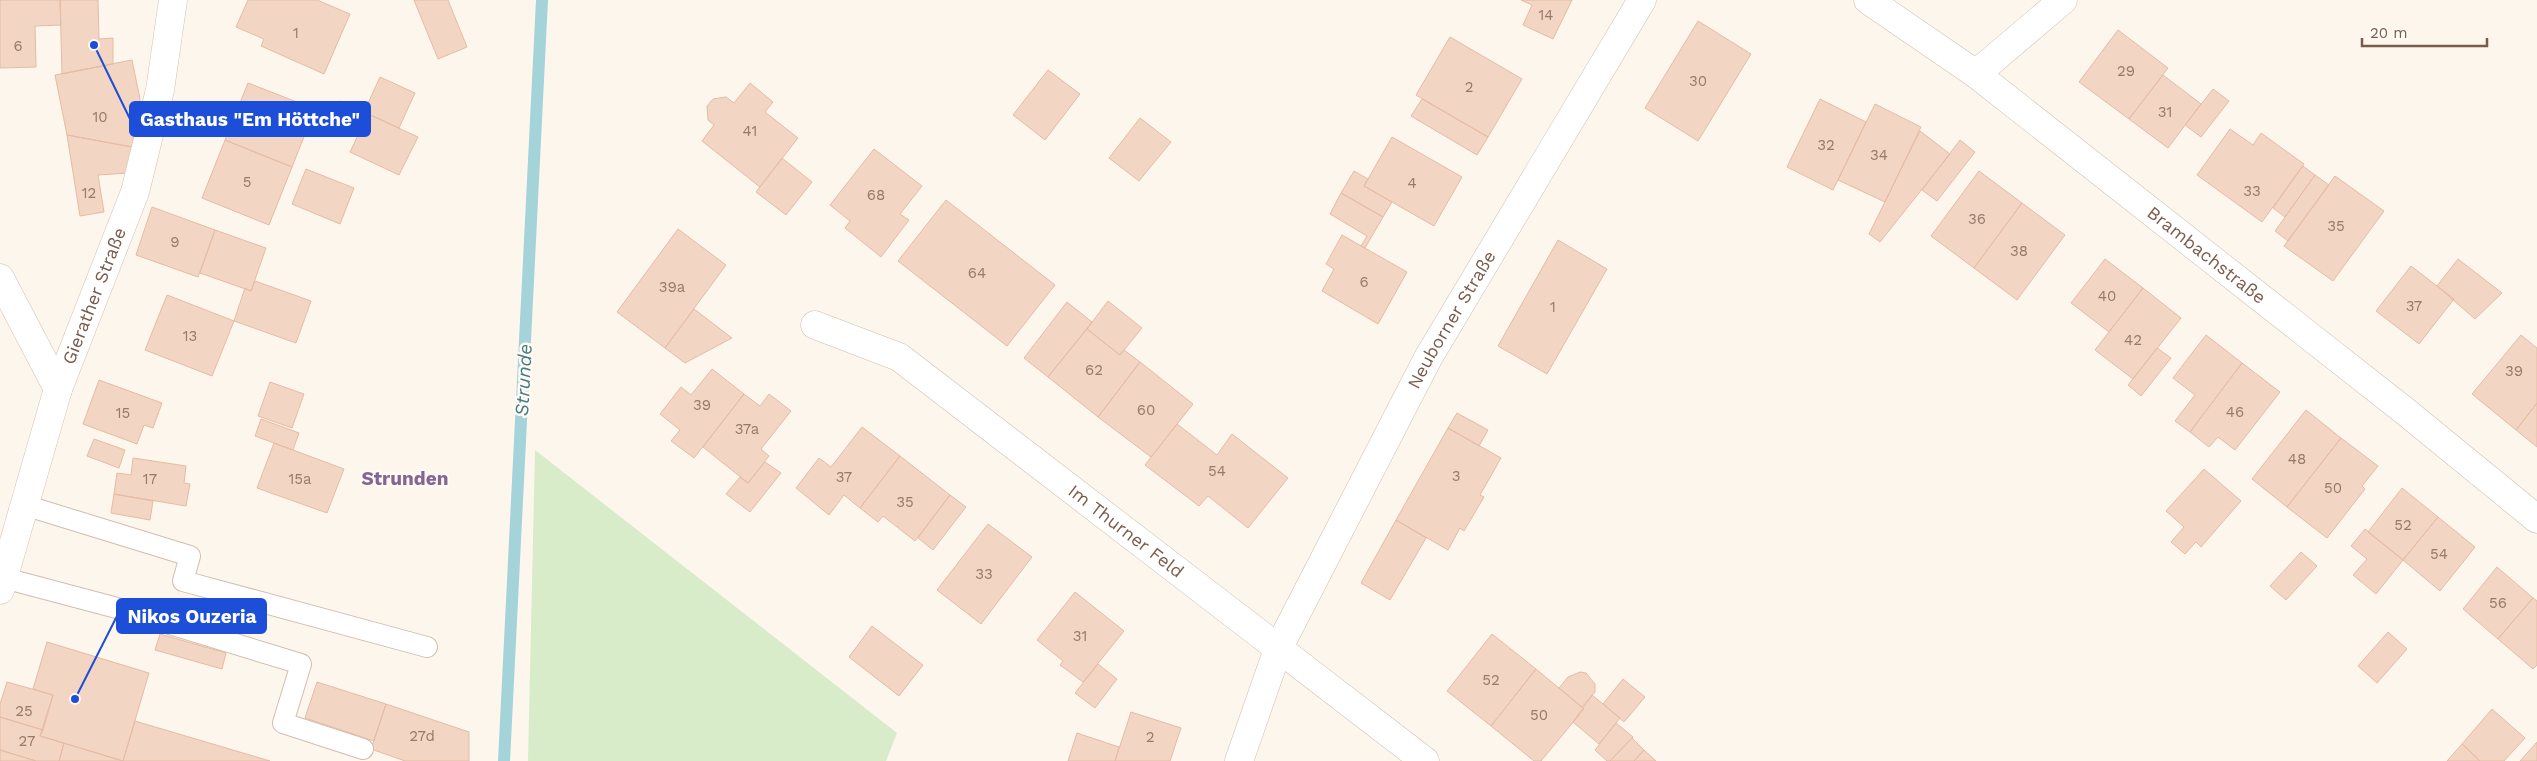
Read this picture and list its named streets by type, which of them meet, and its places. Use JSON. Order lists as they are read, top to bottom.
{
  "streets": {
    "street": [
      "Brambachstraße",
      "Gierather Straße",
      "Neuborner Straße",
      "Im Thurner Feld"
    ]
  },
  "crossings": [
    ["Neuborner Straße", "Im Thurner Feld"]
  ],
  "districts": ["Strunden"],
  "water": ["Strunde"],
  "places": ["Gasthaus \"Em Höttche\"", "Nikos Ouzeria"],
  "house_numbers": [
    "14",
    "1",
    "6",
    "29",
    "30",
    "2",
    "31",
    "10",
    "41",
    "32",
    "34",
    "5",
    "4",
    "33",
    "12",
    "68",
    "36",
    "35",
    "9",
    "38",
    "64",
    "6",
    "39a",
    "40",
    "37",
    "1",
    "13",
    "42",
    "62",
    "39",
    "39",
    "60",
    "46",
    "15",
    "37a",
    "48",
    "54",
    "3",
    "37",
    "17",
    "15a",
    "50",
    "35",
    "52",
    "54",
    "33",
    "56",
    "31",
    "52",
    "25",
    "50",
    "27d",
    "2",
    "27"
  ],
  "scale_bar": "20 m"
}
